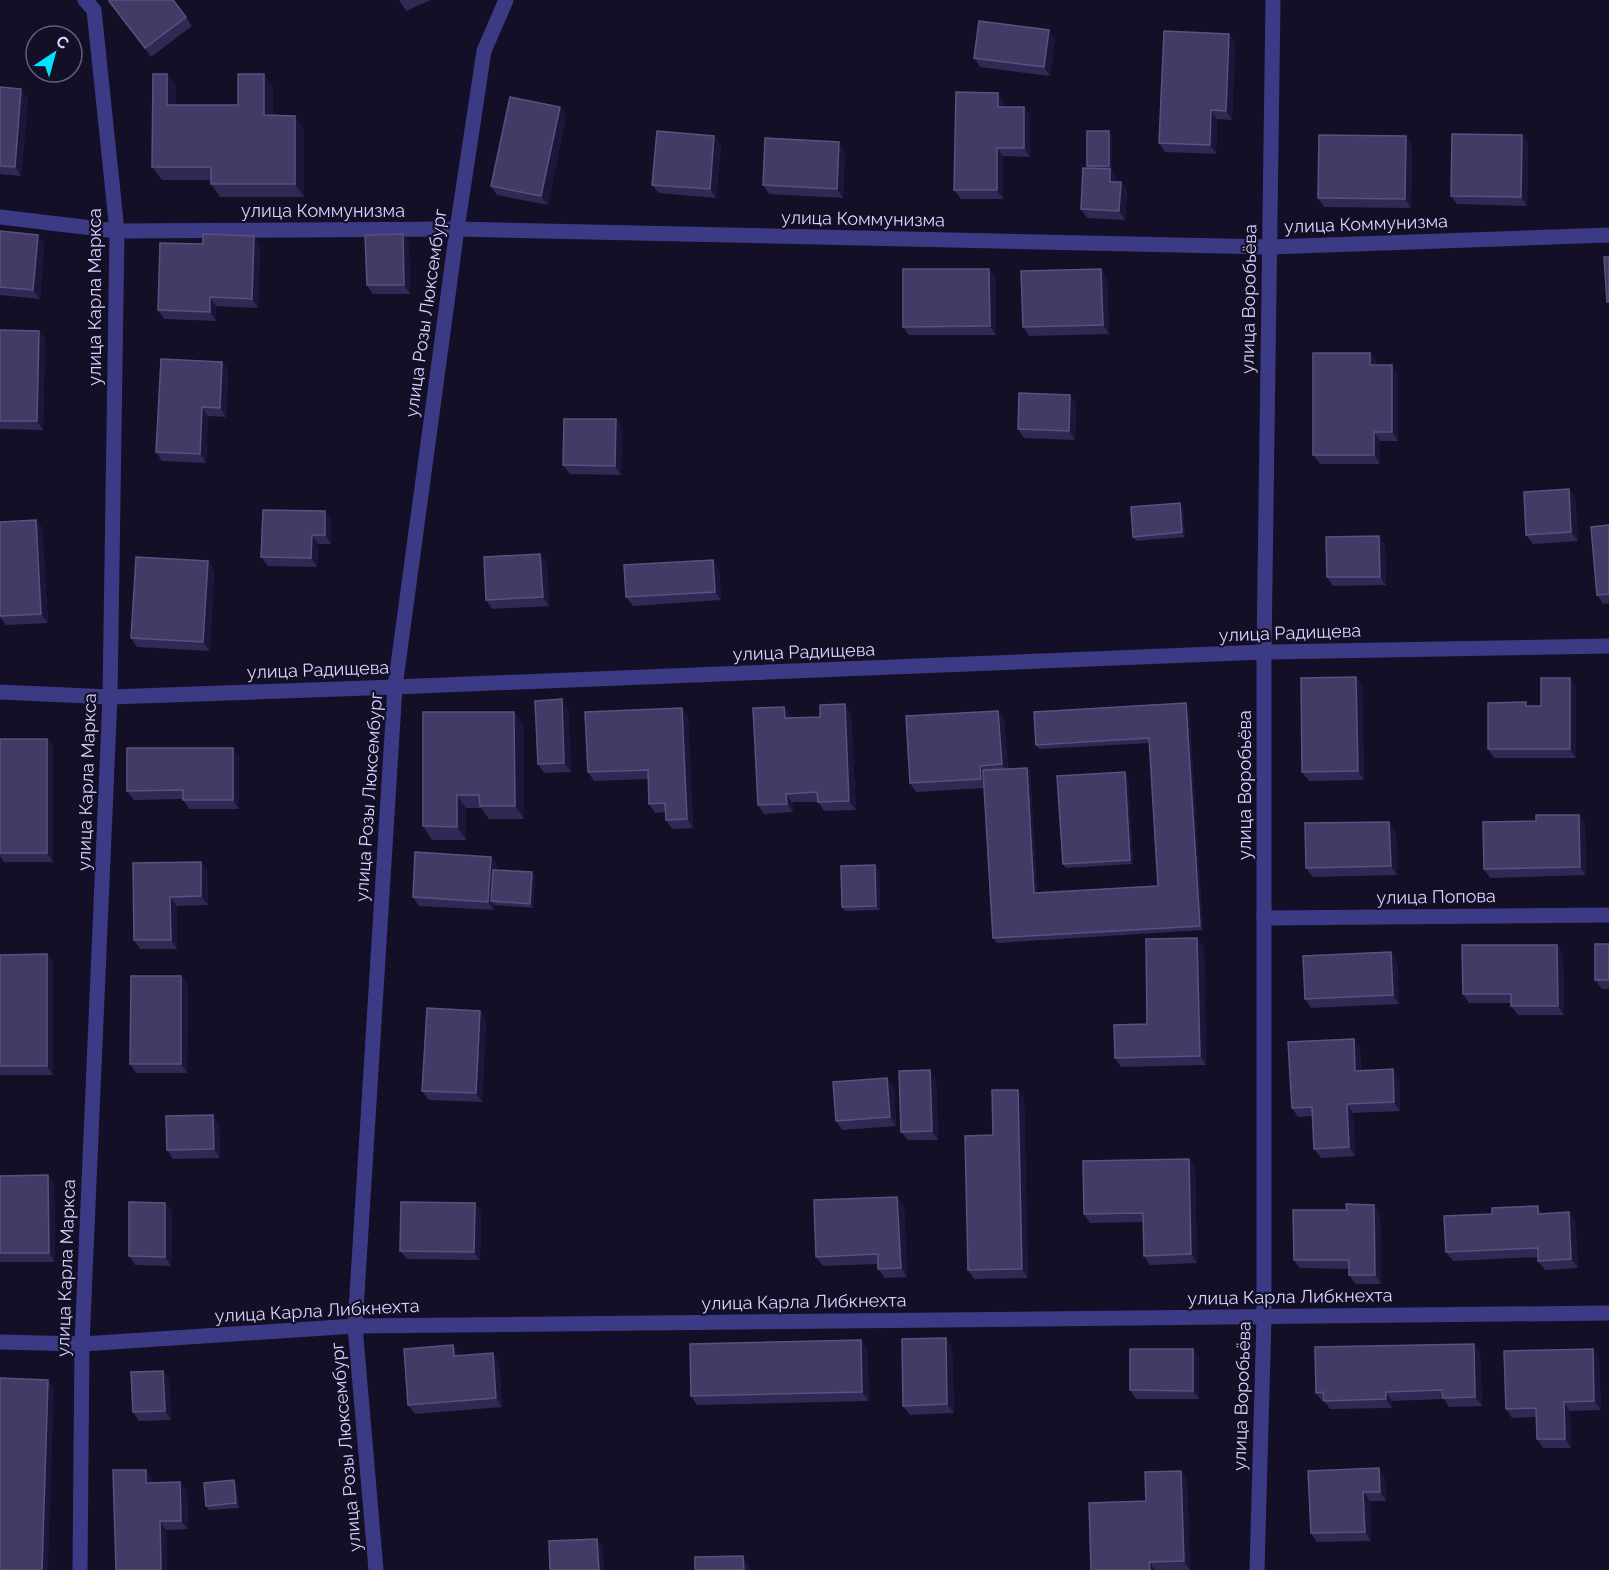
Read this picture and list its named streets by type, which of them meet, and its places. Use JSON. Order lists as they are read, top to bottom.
{
  "streets": {
    "street": [
      "улица Коммунизма",
      "улица Карла Маркса",
      "улица Воробьёва",
      "улица Розы Люксембург",
      "улица Радищева",
      "улица Попова",
      "улица Карла Либкнехта"
    ]
  },
  "crossings": [
    ["улица Коммунизма", "улица Карла Маркса"],
    ["улица Коммунизма", "улица Воробьёва"],
    ["улица Коммунизма", "улица Розы Люксембург"],
    ["улица Карла Маркса", "улица Радищева"],
    ["улица Карла Маркса", "улица Карла Либкнехта"],
    ["улица Воробьёва", "улица Радищева"],
    ["улица Воробьёва", "улица Попова"],
    ["улица Воробьёва", "улица Карла Либкнехта"],
    ["улица Розы Люксембург", "улица Радищева"],
    ["улица Розы Люксембург", "улица Карла Либкнехта"]
  ],
  "north": "top right"
}
